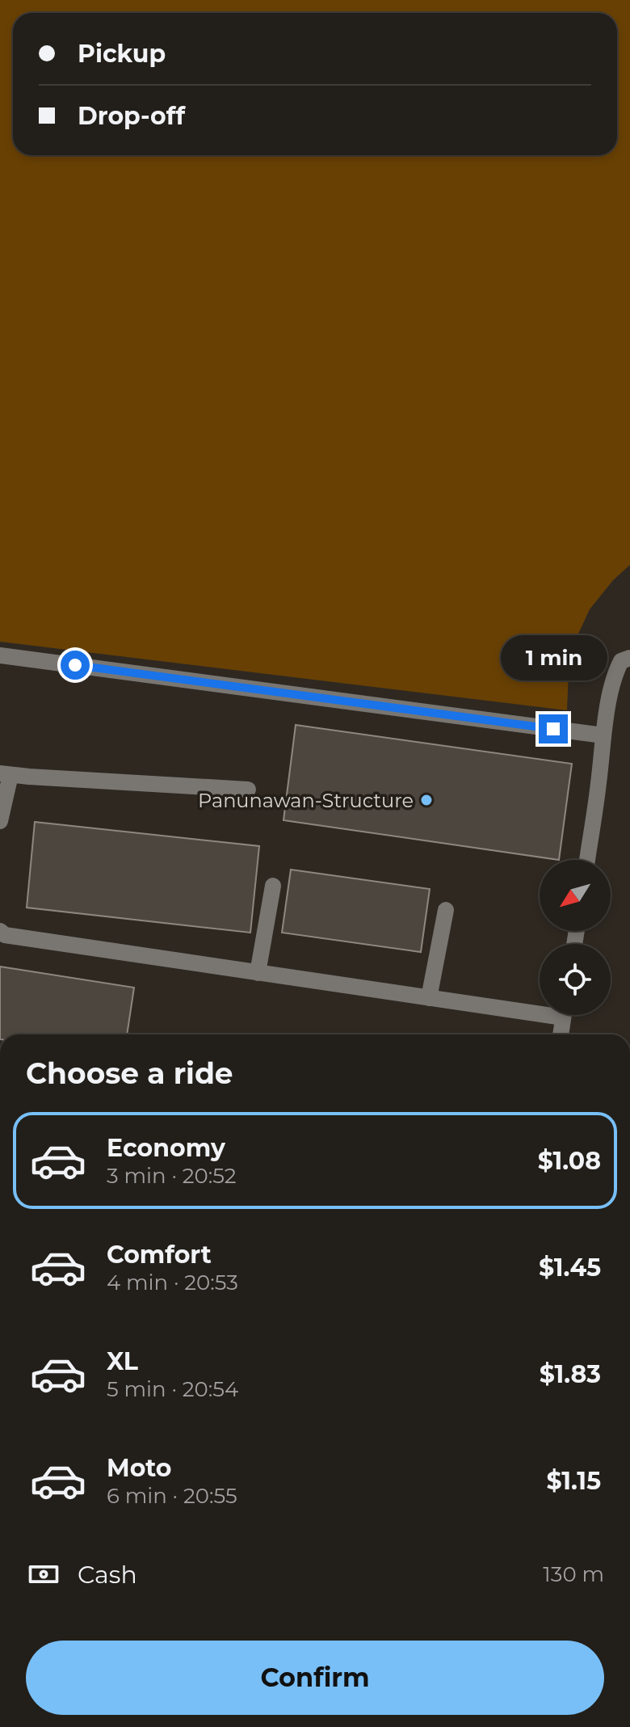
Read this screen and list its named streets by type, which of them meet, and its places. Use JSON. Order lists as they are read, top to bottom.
{
  "places": ["Panunawan-Structure"],
  "north": "bottom left",
  "page": {
    "banner": ["Pickup", "Drop-off"],
    "bubble": "1 min",
    "heading": "Choose a ride",
    "list": [
      {
        "name": "Economy",
        "note": "3 min · 20:52",
        "value": "$1.08"
      },
      {
        "name": "Comfort",
        "note": "4 min · 20:53",
        "value": "$1.45"
      },
      {
        "name": "XL",
        "note": "5 min · 20:54",
        "value": "$1.83"
      },
      {
        "name": "Moto",
        "note": "6 min · 20:55",
        "value": "$1.15"
      }
    ],
    "pay": ["Cash", "130 m"],
    "buttons": "Confirm"
  }
}
